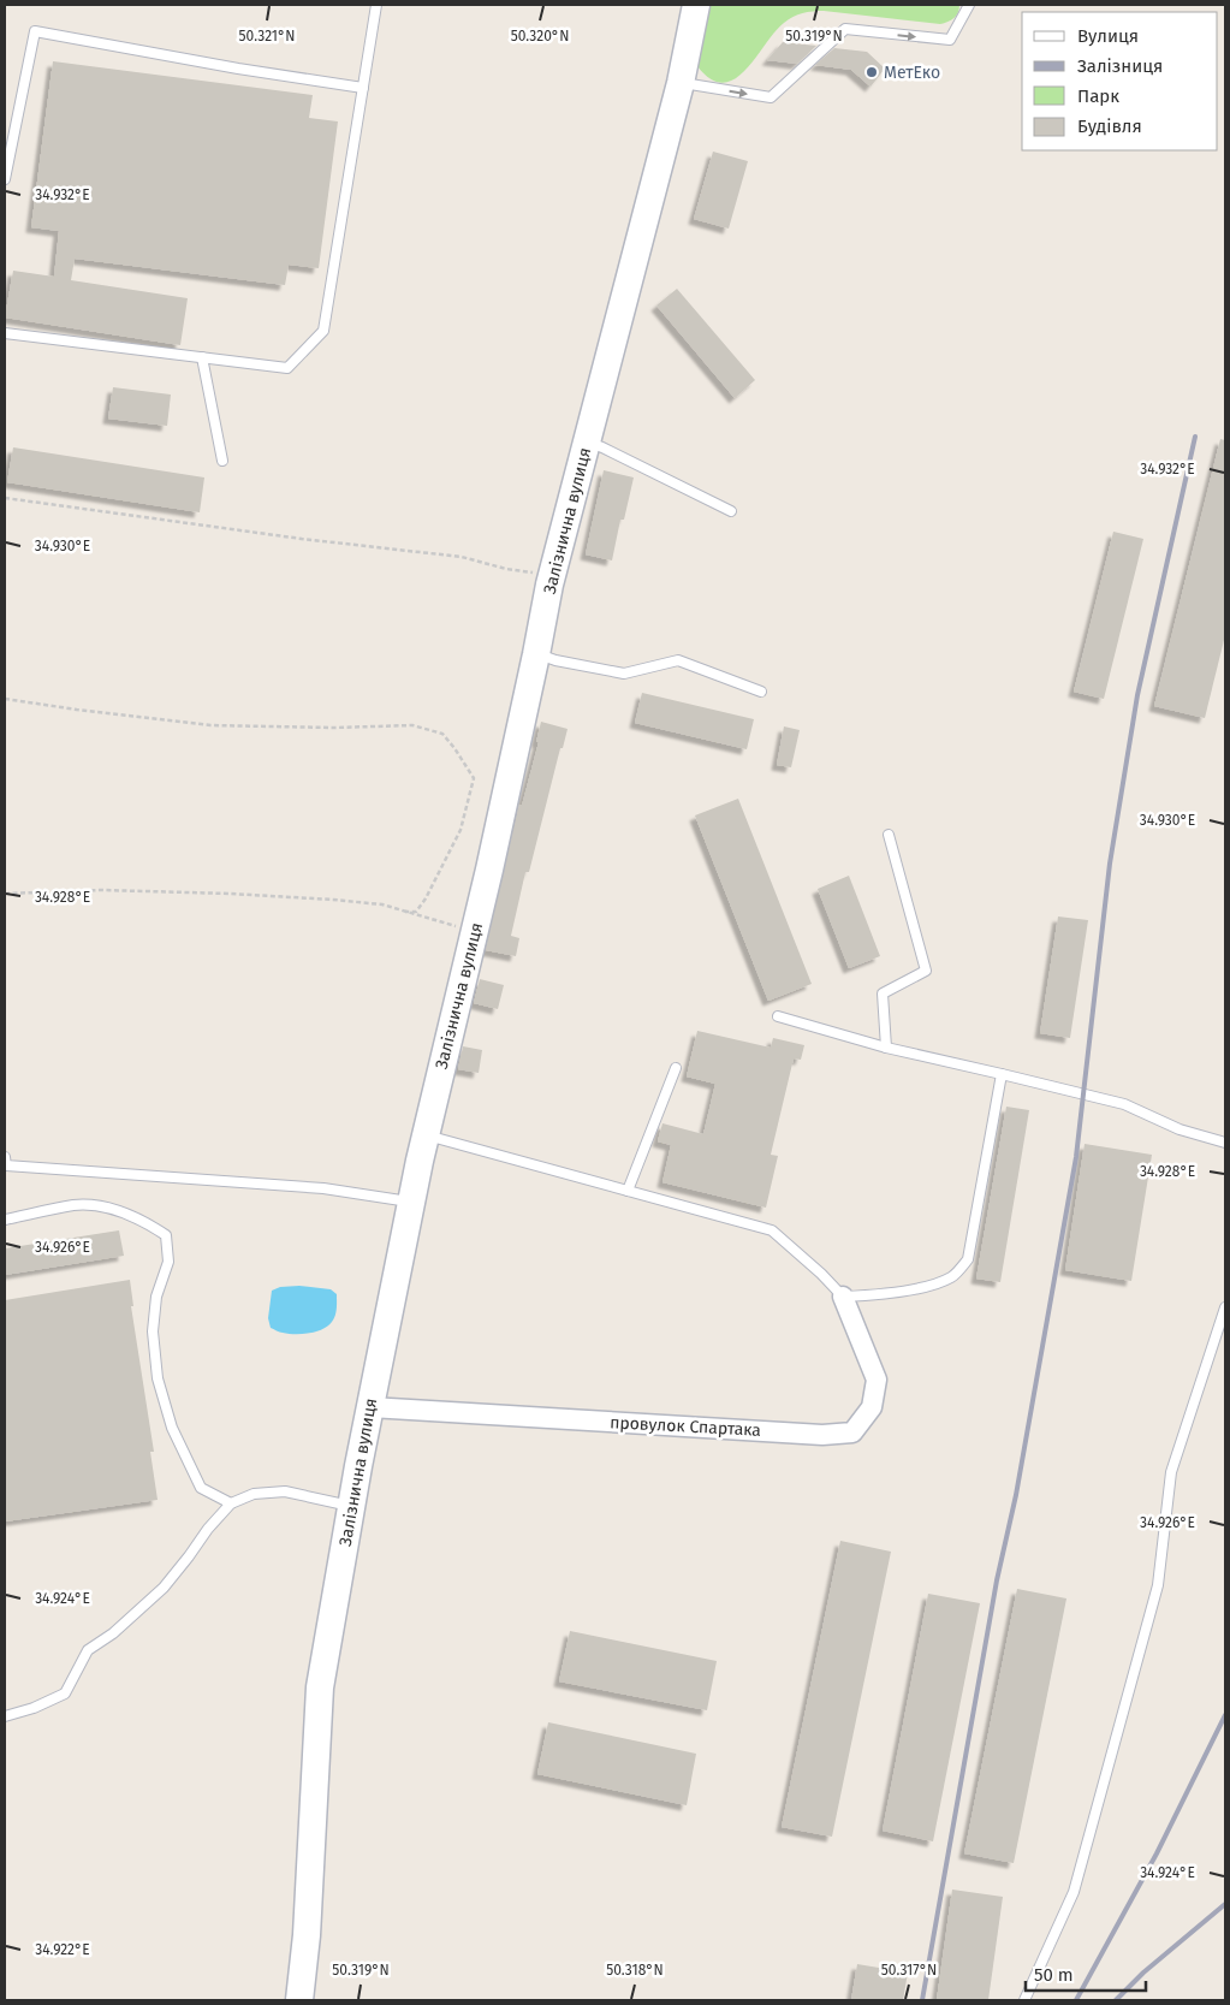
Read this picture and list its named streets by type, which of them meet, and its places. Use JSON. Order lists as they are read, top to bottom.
{
  "streets": {
    "street": ["Залізнична вулиця", "провулок Спартака"]
  },
  "crossings": [
    ["Залізнична вулиця", "провулок Спартака"]
  ],
  "places": ["МетЕко"],
  "legend": [
    "Вулиця",
    "Залізниця",
    "Парк",
    "Будівля"
  ],
  "scale_bar": "50 m",
  "coordinates": [
    "50.321°N",
    "50.320°N",
    "50.319°N",
    "34.932°E",
    "34.930°E",
    "34.928°E",
    "34.926°E",
    "34.924°E",
    "34.922°E",
    "50.318°N",
    "50.317°N"
  ]
}
